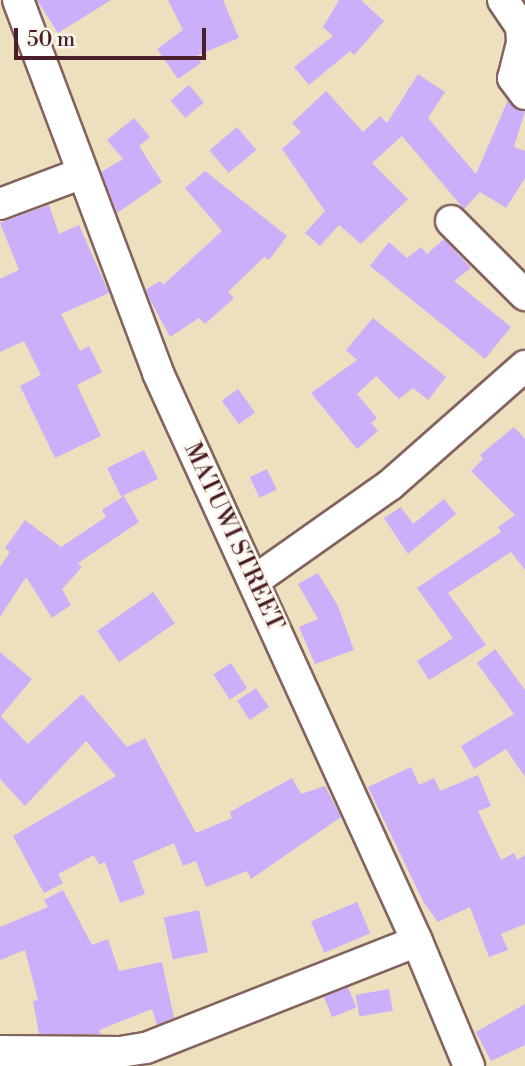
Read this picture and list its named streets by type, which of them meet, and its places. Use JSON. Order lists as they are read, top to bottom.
{
  "streets": {
    "street": ["MATUWI STREET"]
  },
  "scale_bar": "50 m"
}
